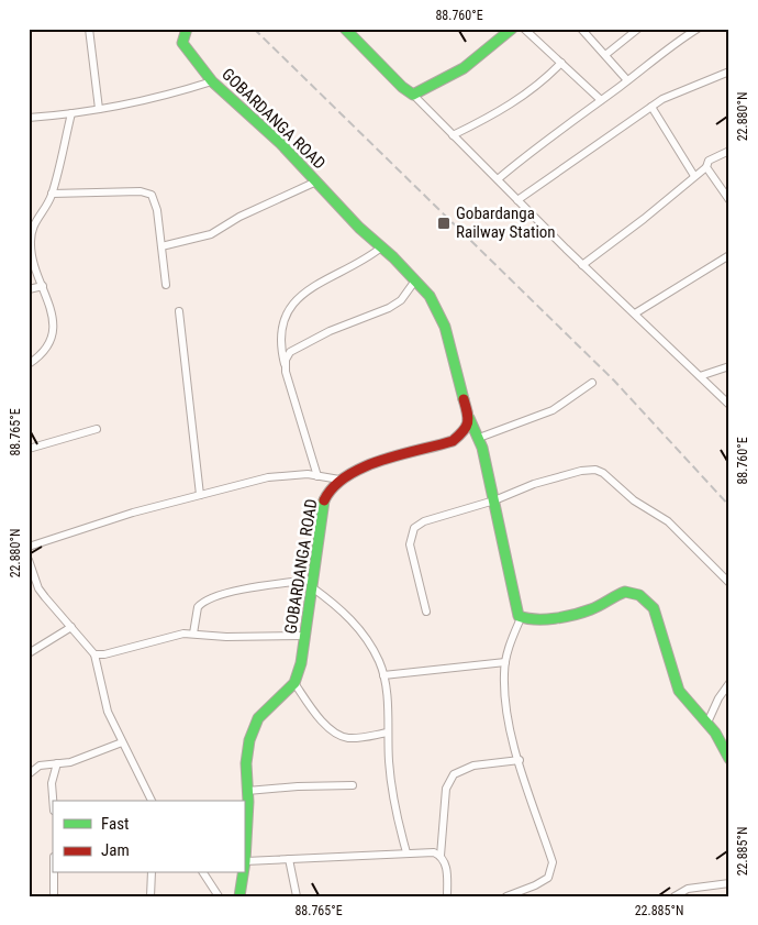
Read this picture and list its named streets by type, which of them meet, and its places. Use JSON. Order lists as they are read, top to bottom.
{
  "streets": {
    "main road": ["GOBARDANGA ROAD"]
  },
  "places": {
    "transit": ["Gobardanga Railway Station"]
  },
  "legend": ["Fast", "Jam"],
  "coordinates": [
    "88.760°E",
    "22.880°N",
    "88.765°E",
    "22.885°N"
  ]
}
